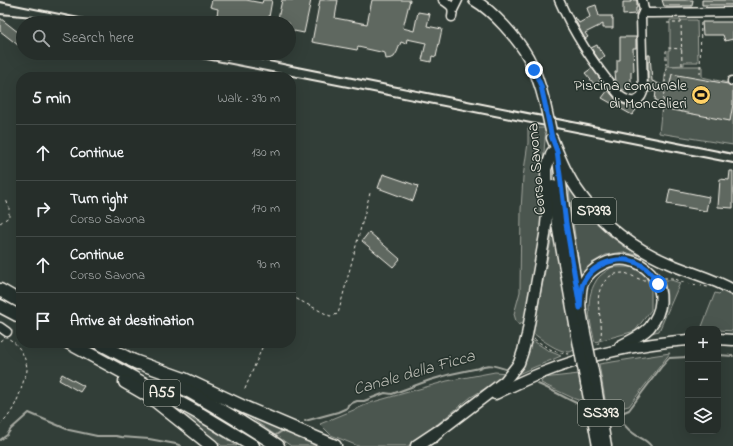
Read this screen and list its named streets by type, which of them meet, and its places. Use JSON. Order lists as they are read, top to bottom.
{
  "streets": {
    "highway": ["A55"],
    "main road": ["Corso Savona", "SP393", "SS393"]
  },
  "crossings": [
    ["Corso Savona", "SP393"]
  ],
  "water": ["Canale della Ficca"],
  "places": {
    "sports": ["Piscina comunale di Moncalieri"]
  },
  "page": {
    "search": "Search here",
    "heading": ["5 min", "Walk · 390 m"],
    "list": [
      ["Continue", "130 m"],
      ["Turn right", "Corso Savona", "170 m"],
      ["Continue", "Corso Savona", "90 m"],
      "Arrive at destination"
    ],
    "map_buttons": ["+", "−"]
  }
}
